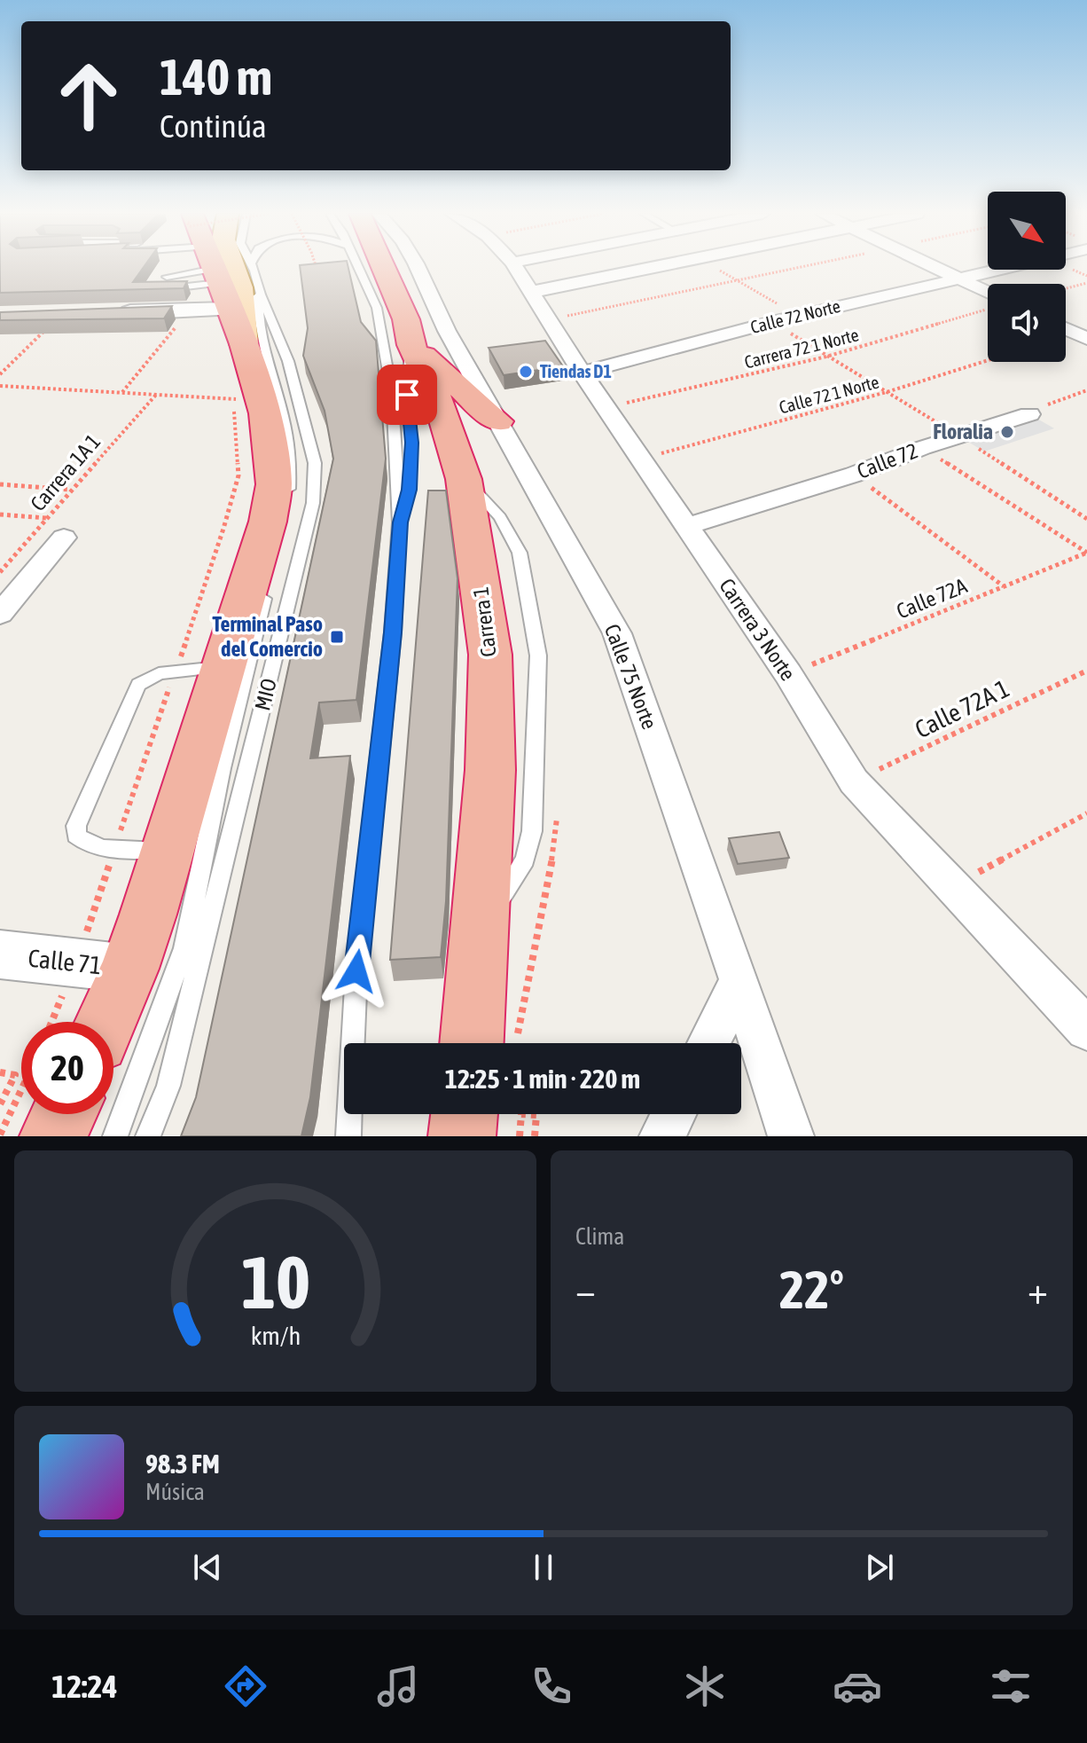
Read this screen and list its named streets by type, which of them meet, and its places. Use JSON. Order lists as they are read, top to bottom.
{
  "streets": {
    "highway": ["Carrera 1"],
    "street": [
      "Calle 72 Norte",
      "Calle 72",
      "Carrera 3 Norte",
      "Calle 75 Norte",
      "Calle 71"
    ],
    "lane": ["MIO"],
    "path": [
      "Carrera 72 1 Norte",
      "Calle 72 1 Norte",
      "Carrera 1A 1",
      "Calle 72A",
      "Calle 72A 1"
    ]
  },
  "crossings": [
    ["Calle 72 Norte", "Carrera 3 Norte"],
    ["Carrera 72 1 Norte", "Carrera 3 Norte"],
    ["Calle 72 1 Norte", "Carrera 3 Norte"],
    ["Calle 72", "Carrera 3 Norte"],
    ["Calle 72A", "Carrera 3 Norte"],
    ["Carrera 3 Norte", "Calle 72A 1"]
  ],
  "places": {
    "other": ["Tiendas D1", "Floralia"],
    "transit": ["Terminal Paso del Comercio"]
  },
  "north": "bottom right",
  "page": {
    "turn": ["140 m", "Continúa"],
    "limit": "20",
    "trip": "12:25 · 1 min · 220 m",
    "tile": "Clima",
    "heat": ["−", "22°", "+"],
    "song": ["98.3 FM", "Música"],
    "tabs": "12:24",
    "gauge": ["10", "km/h"]
  }
}
